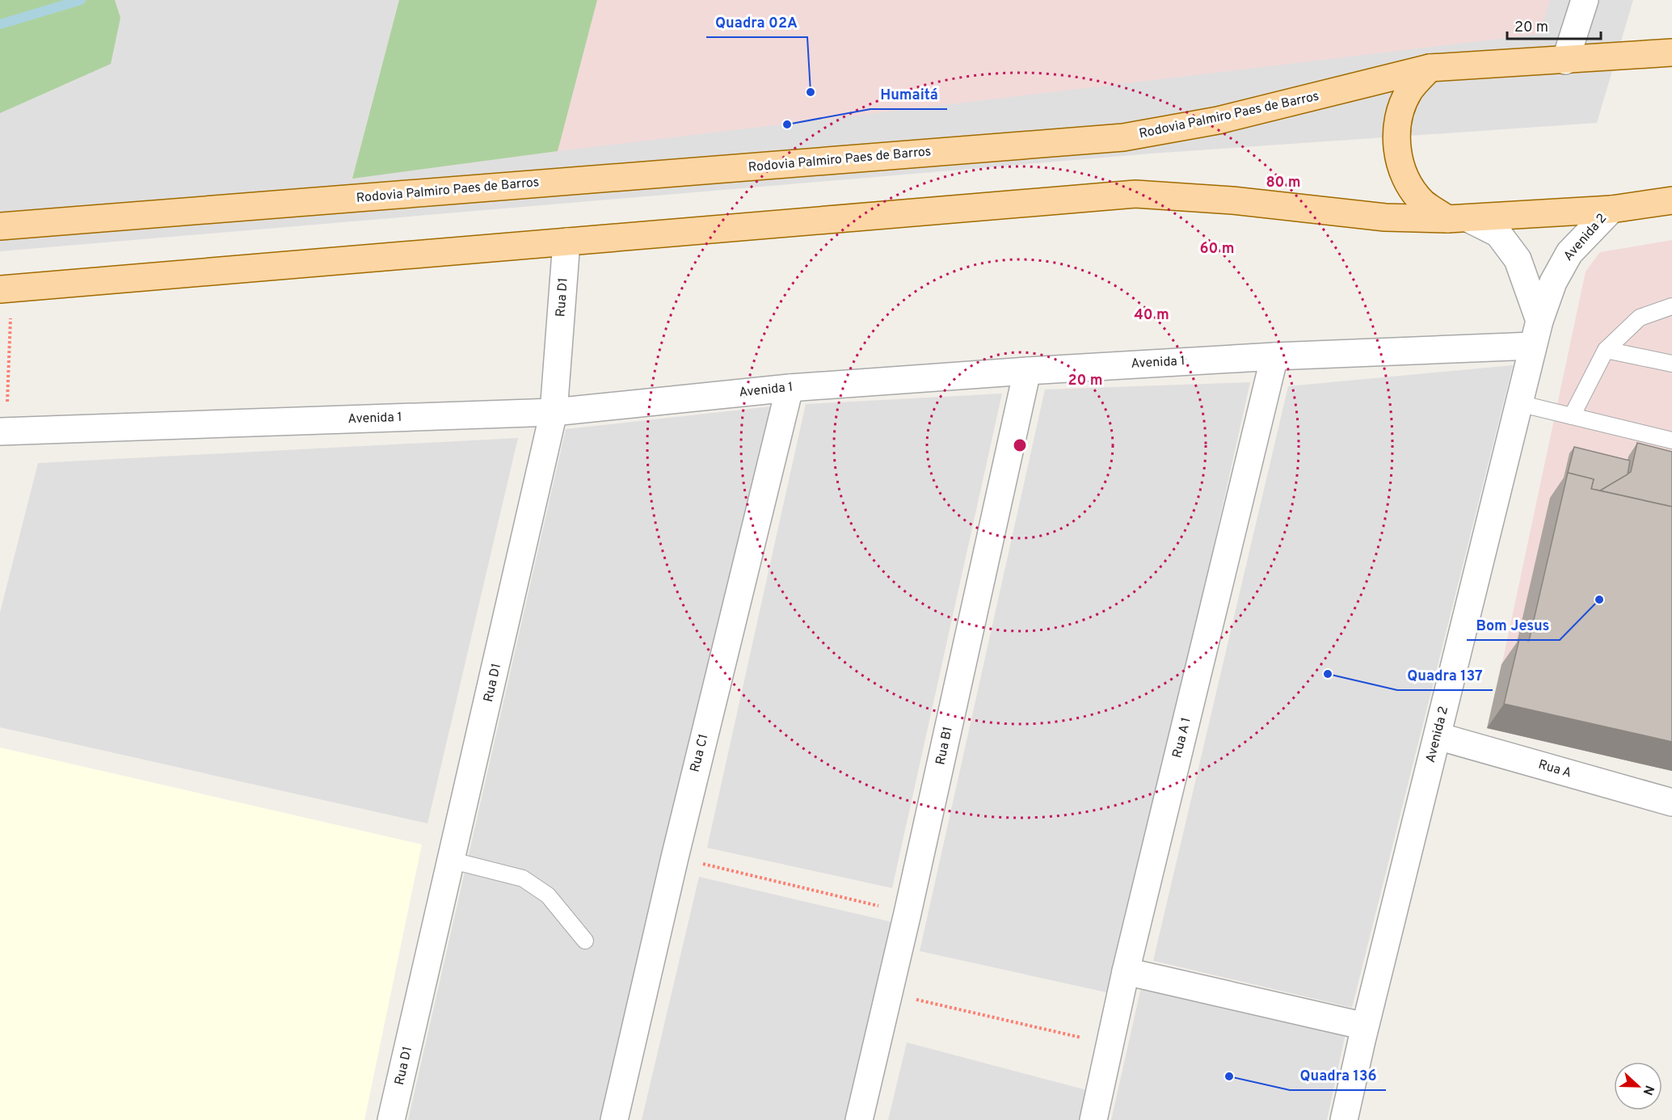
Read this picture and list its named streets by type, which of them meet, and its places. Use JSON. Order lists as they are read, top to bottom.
{
  "streets": {
    "main road": ["Rodovia Palmiro Paes de Barros"],
    "street": [
      "Avenida 2",
      "Rua D1",
      "Avenida 1",
      "Rua A 1",
      "Rua B1",
      "Rua C1",
      "Rua A"
    ]
  },
  "crossings": [
    ["Avenida 2", "Avenida 1"],
    ["Avenida 2", "Rua A"],
    ["Rua D1", "Avenida 1"],
    ["Avenida 1", "Rua A 1"],
    ["Avenida 1", "Rua B1"],
    ["Avenida 1", "Rua C1"]
  ],
  "places": [
    "Quadra 02A",
    "Humaitá",
    "Bom Jesus",
    "Quadra 137",
    "Quadra 136"
  ],
  "scale_bar": "20 m",
  "north": "right",
  "rings": [
    "80 m",
    "60 m",
    "40 m",
    "20 m"
  ]
}
